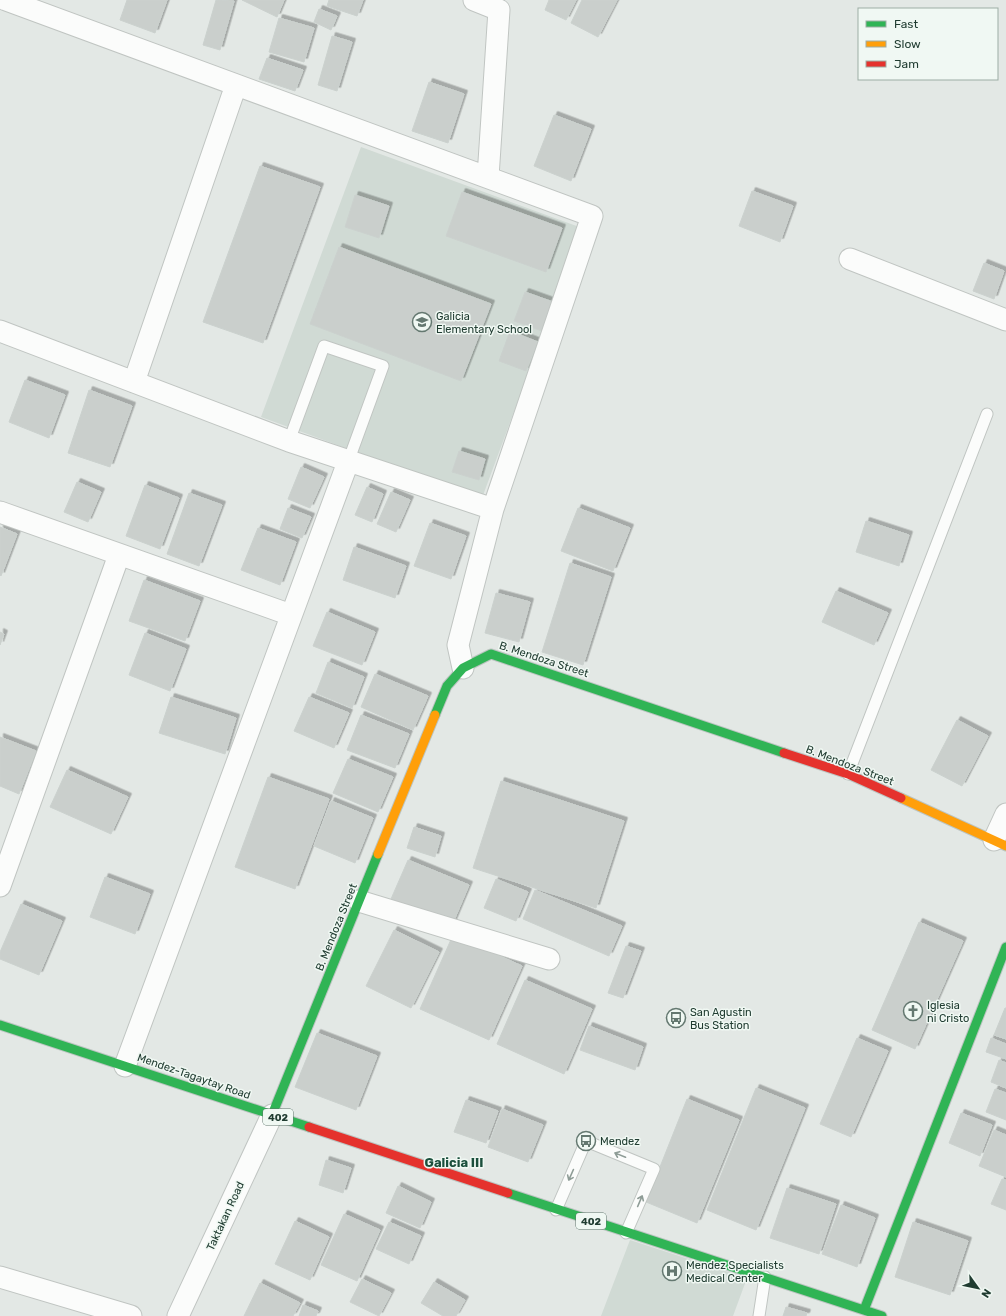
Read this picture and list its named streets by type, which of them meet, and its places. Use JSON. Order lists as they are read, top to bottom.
{
  "streets": {
    "street": [
      "B. Mendoza Street",
      "Mendez-Tagaytay Road",
      "402",
      "Taktakan Road"
    ]
  },
  "crossings": [
    ["B. Mendoza Street", "Mendez-Tagaytay Road"],
    ["B. Mendoza Street", "Taktakan Road"],
    ["Mendez-Tagaytay Road", "Taktakan Road"]
  ],
  "districts": ["Galicia III"],
  "places": {
    "school or university": ["Galicia Elementary School"],
    "church": ["Iglesia ni Cristo"],
    "bus stop": ["San Agustin Bus Station", "Mendez"],
    "hospital": ["Mendez Specialists Medical Center"]
  },
  "legend": ["Fast", "Slow", "Jam"],
  "north": "bottom right"
}
